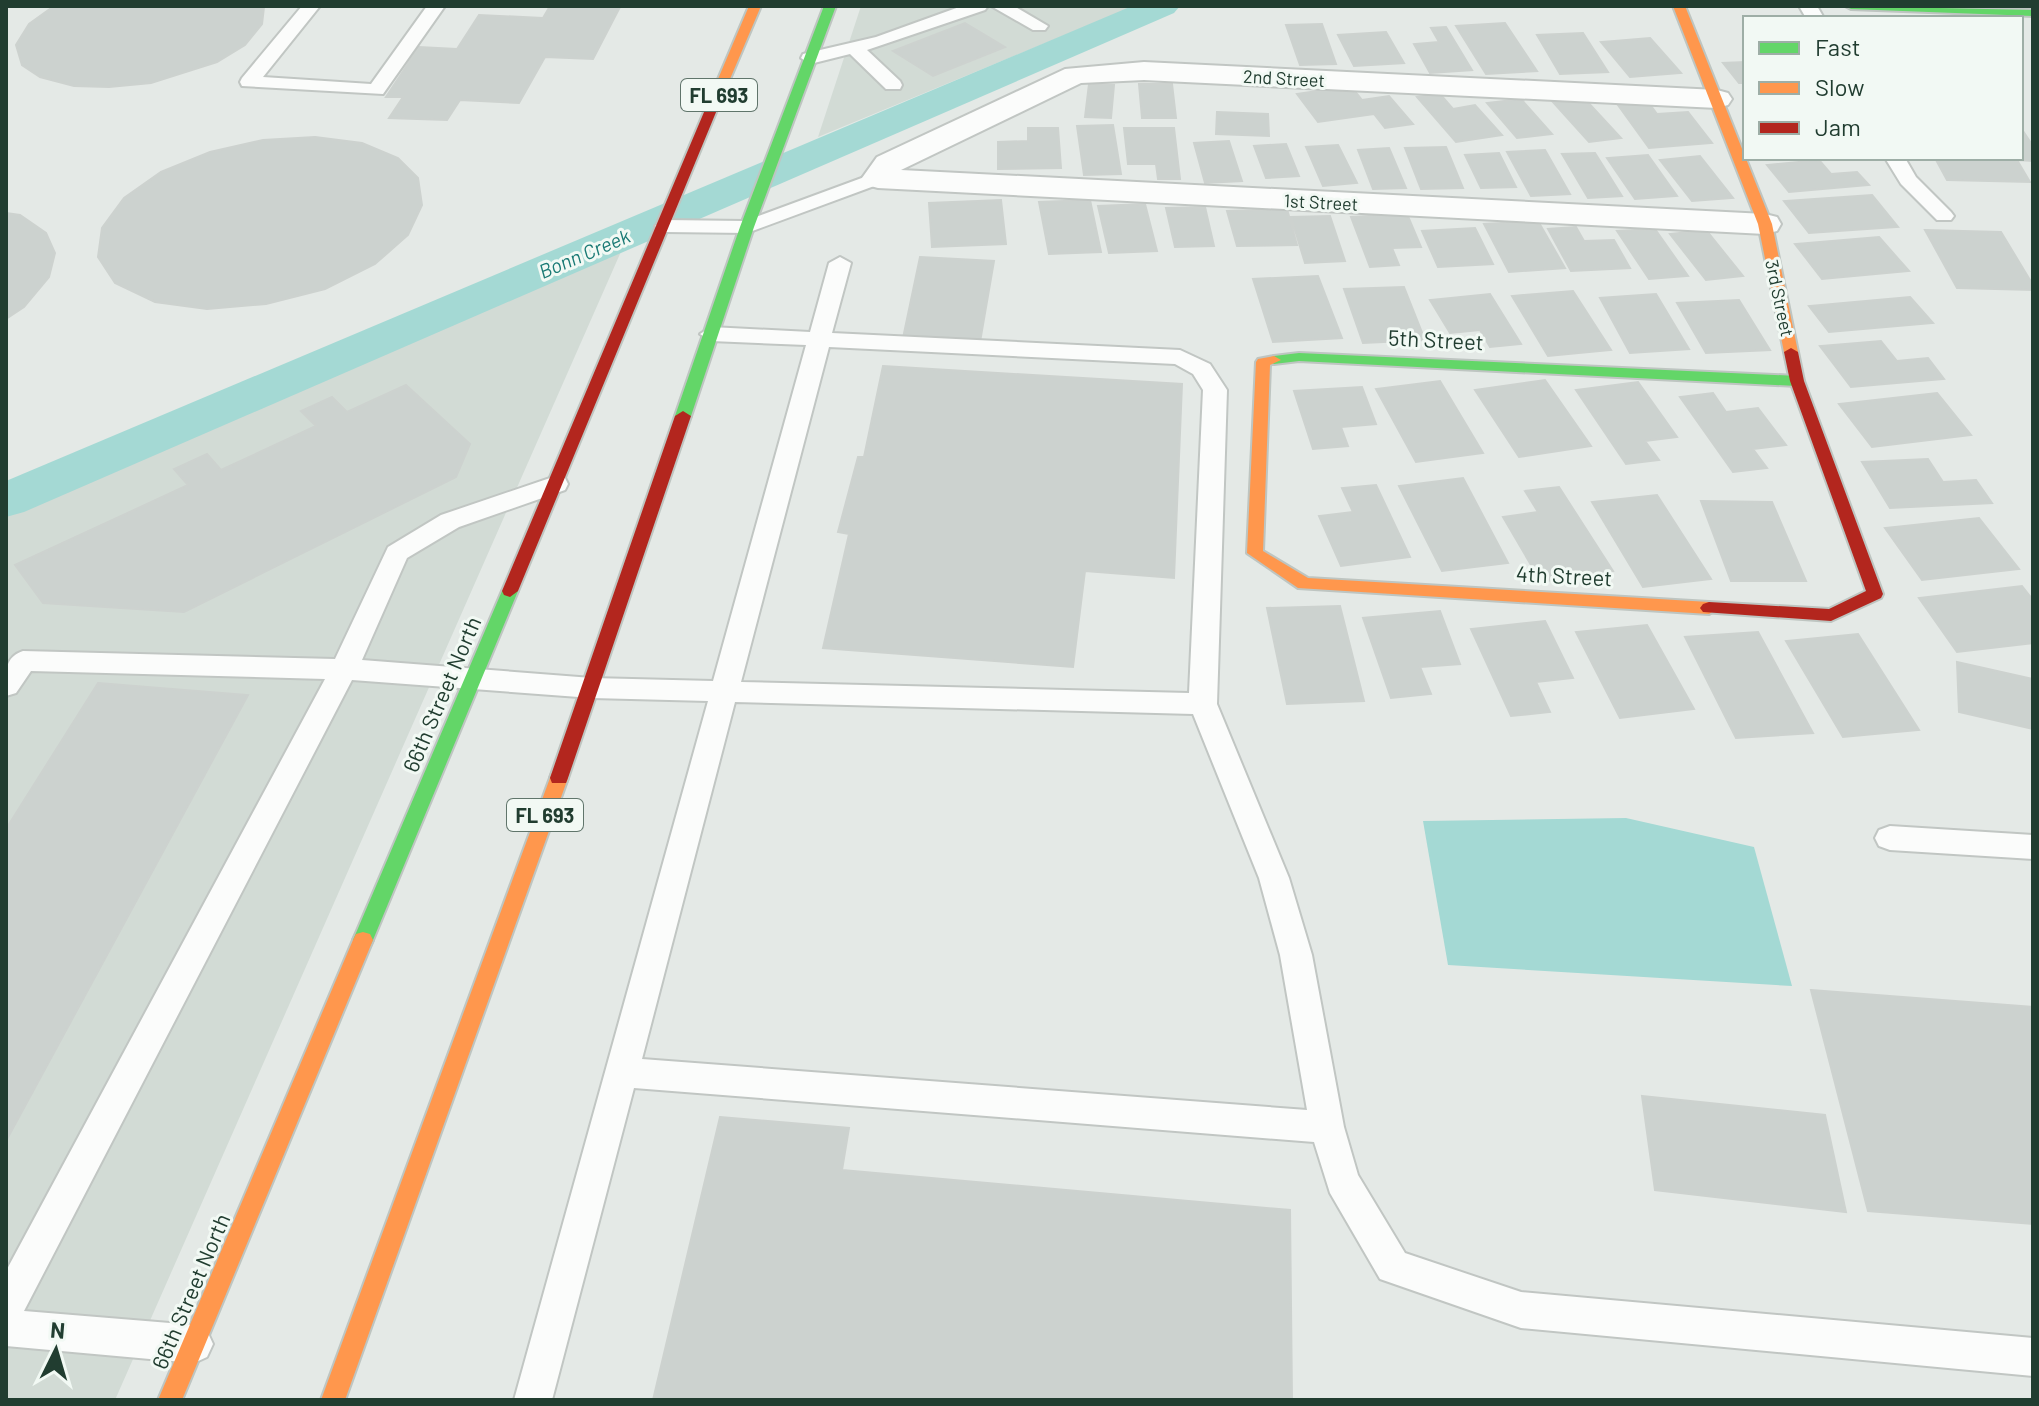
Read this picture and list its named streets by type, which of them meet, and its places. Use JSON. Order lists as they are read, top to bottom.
{
  "streets": {
    "main road": [
      "FL 693",
      "3rd Street",
      "5th Street",
      "4th Street",
      "66th Street North"
    ],
    "street": ["2nd Street", "1st Street"]
  },
  "crossings": [
    ["2nd Street", "1st Street"],
    ["2nd Street", "3rd Street"],
    ["1st Street", "3rd Street"],
    ["3rd Street", "5th Street"],
    ["3rd Street", "4th Street"],
    ["5th Street", "4th Street"]
  ],
  "water": ["Bonn Creek"],
  "legend": ["Fast", "Slow", "Jam"],
  "north": "top"
}
